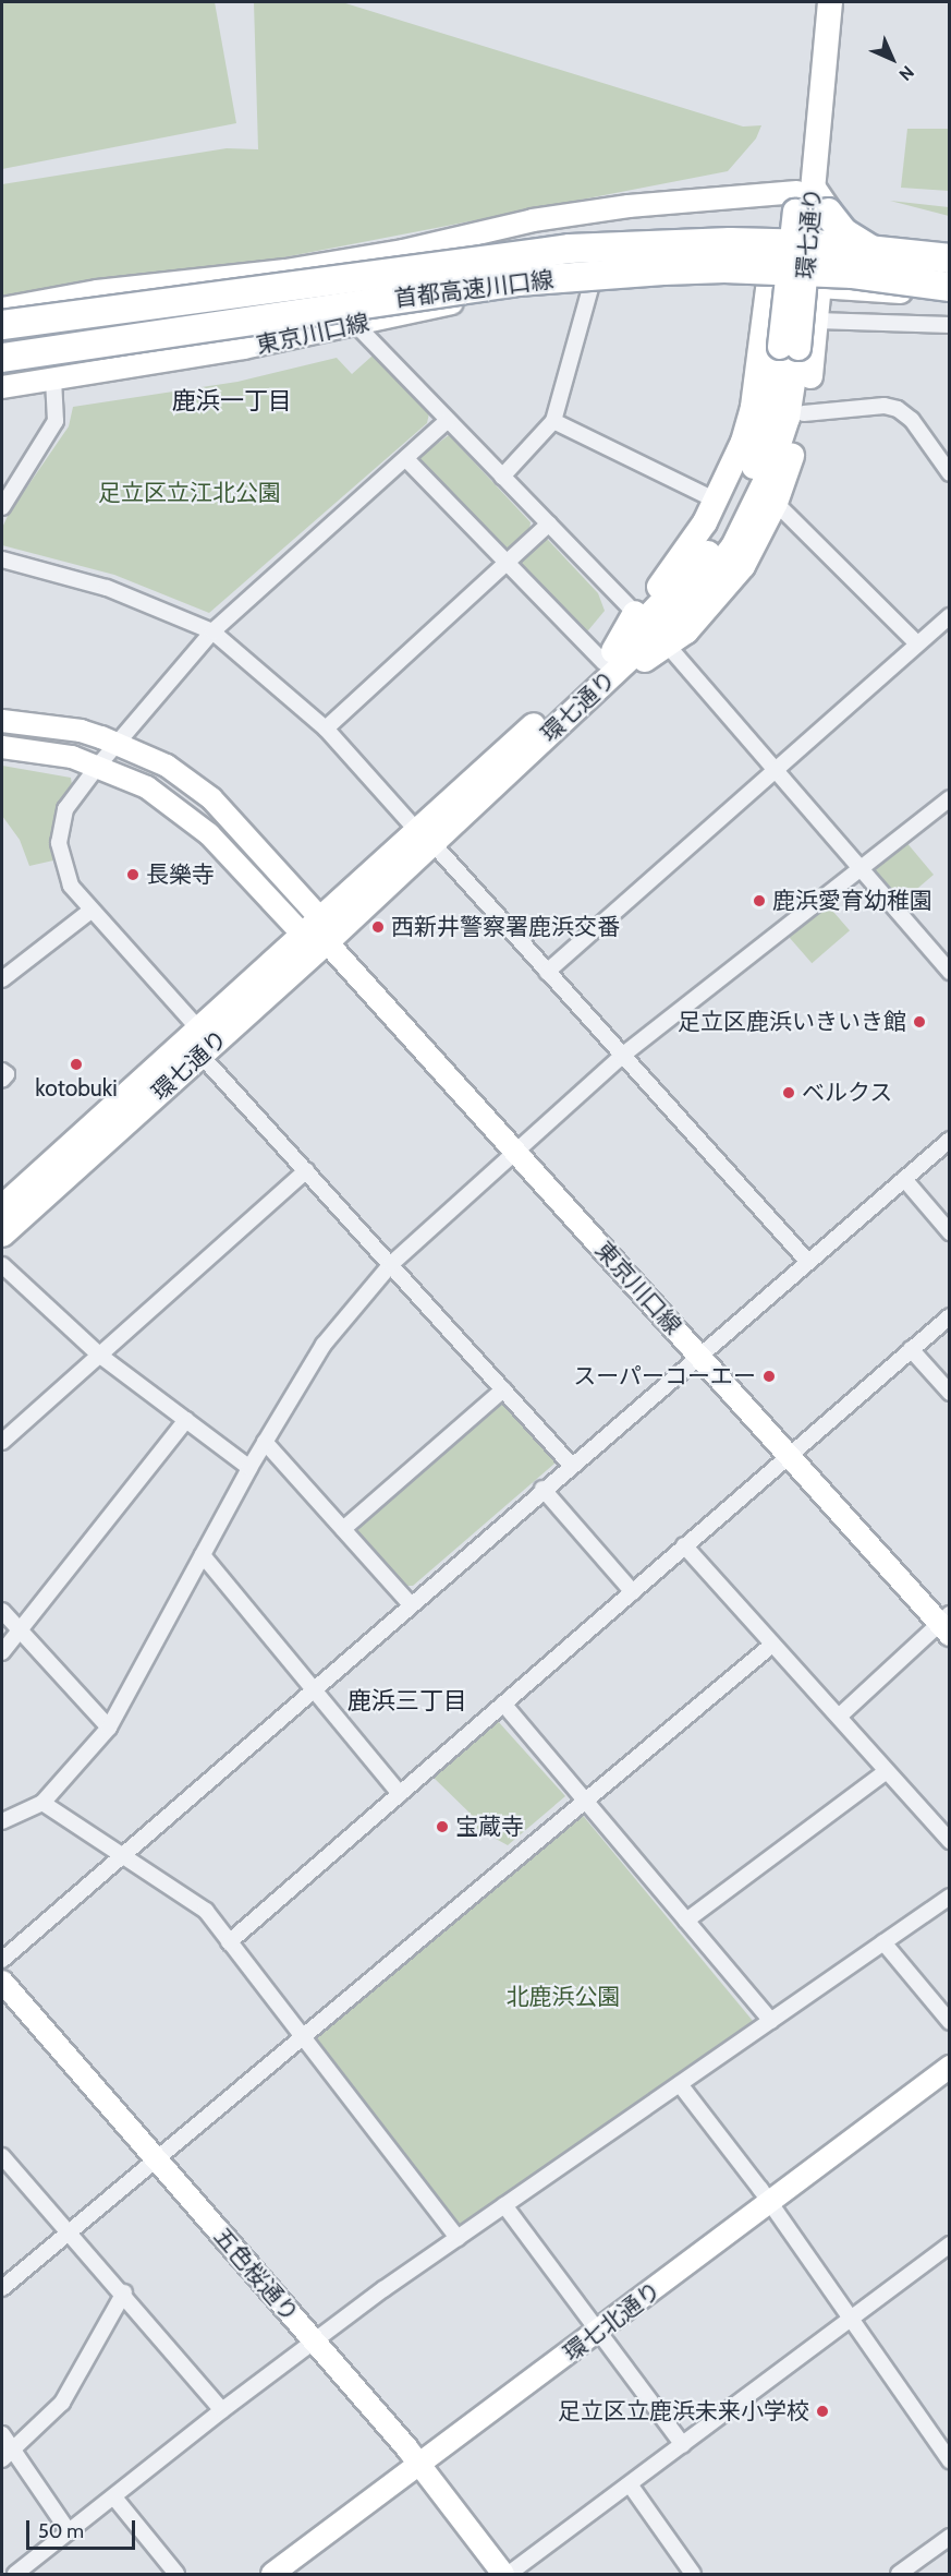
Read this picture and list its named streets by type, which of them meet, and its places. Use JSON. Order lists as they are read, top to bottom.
{
  "streets": {
    "highway": ["首都高速川口線"],
    "main road": ["環七通り"],
    "street": ["東京川口線", "五色桜通り", "環七北通り"]
  },
  "crossings": [
    ["環七通り", "東京川口線"],
    ["首都高速川口線", "東京川口線"],
    ["五色桜通り", "環七北通り"]
  ],
  "districts": ["鹿浜一丁目", "鹿浜三丁目"],
  "parks": ["足立区立江北公園", "北鹿浜公園"],
  "places": [
    "長樂寺",
    "鹿浜愛育幼稚園",
    "西新井警察署鹿浜交番",
    "足立区鹿浜いきいき館",
    "kotobuki",
    "ベルクス",
    "スーパーコーエー",
    "宝蔵寺",
    "足立区立鹿浜未来小学校"
  ],
  "scale_bar": "50 m",
  "north": "bottom right"
}
